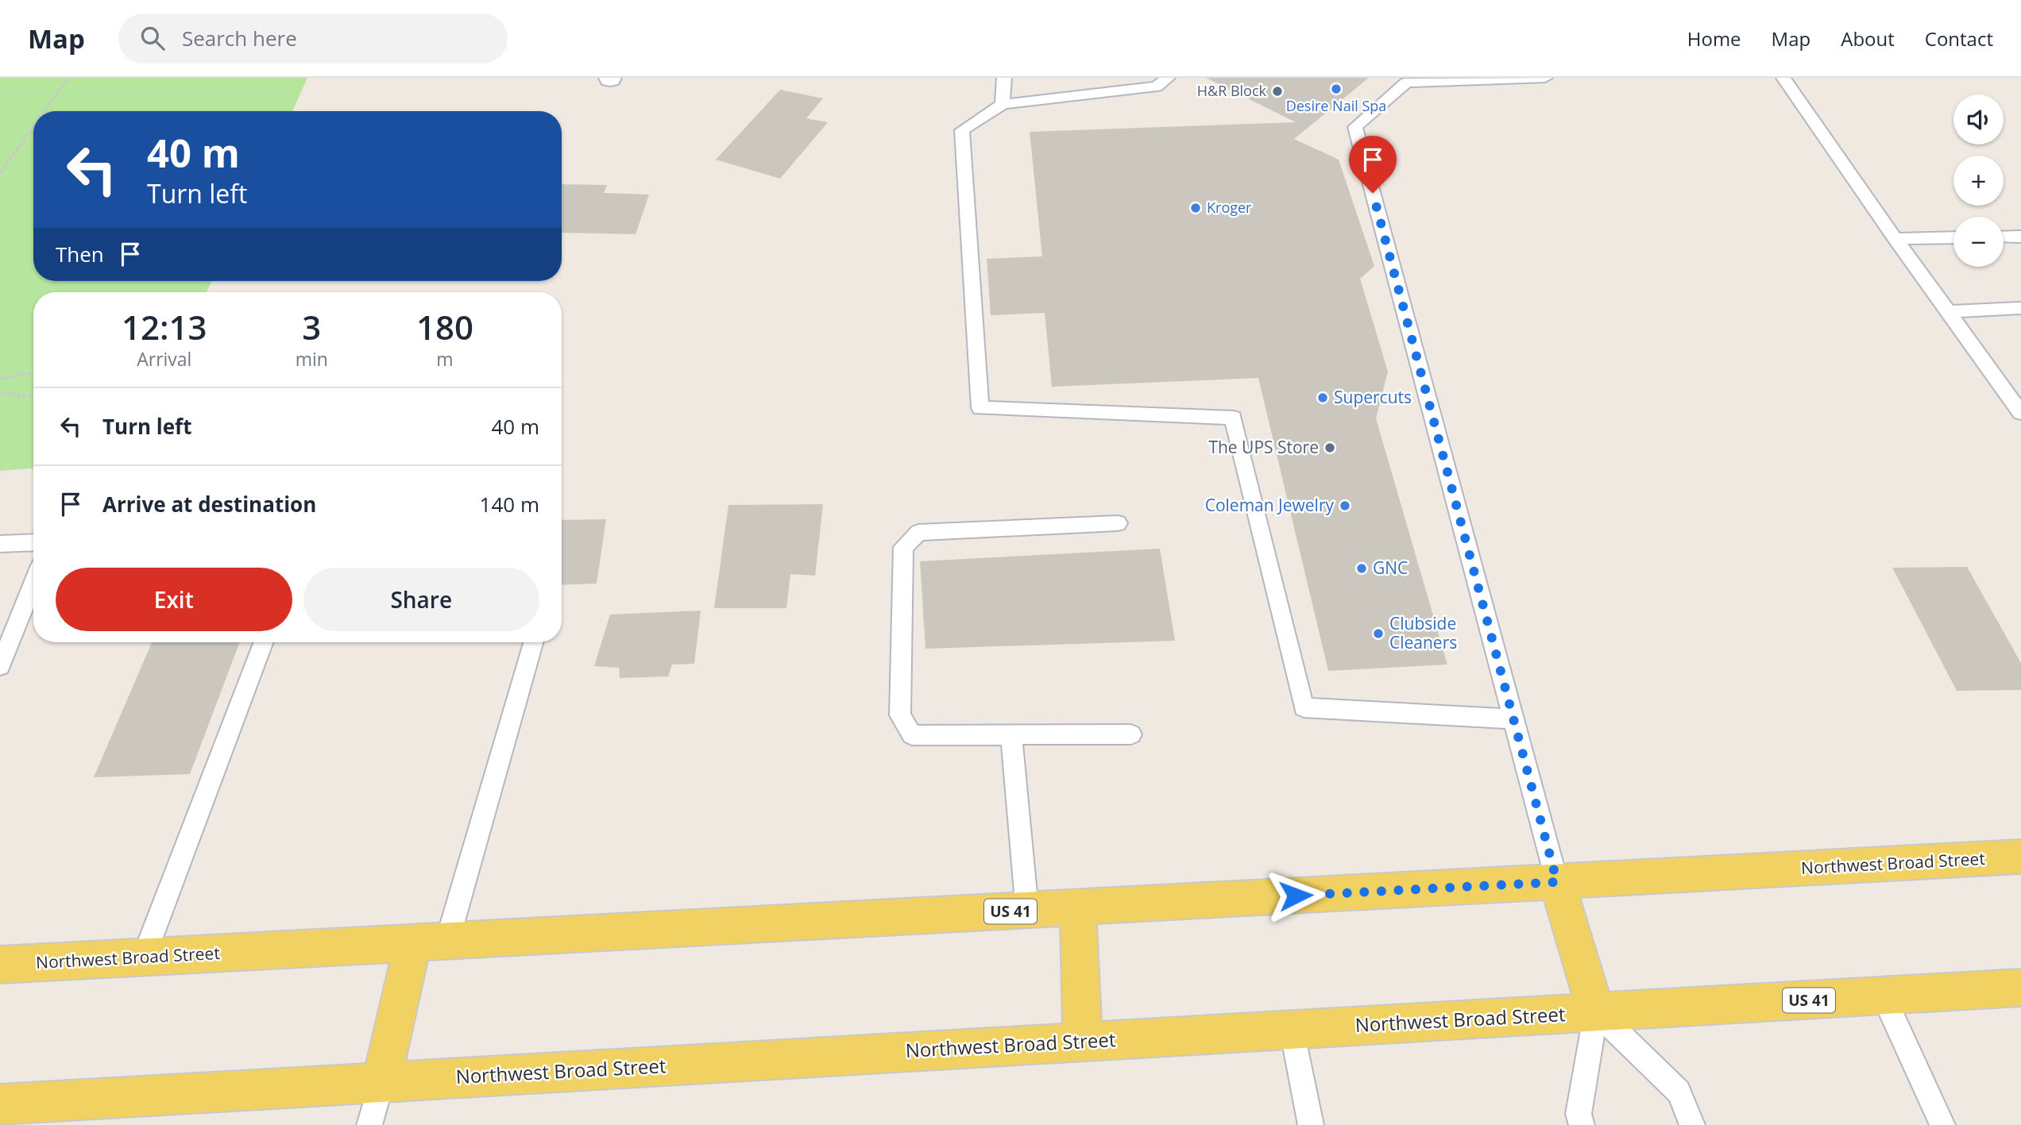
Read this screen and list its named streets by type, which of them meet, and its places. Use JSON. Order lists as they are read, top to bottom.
{
  "streets": {
    "main road": ["Northwest Broad Street", "US 41"]
  },
  "places": [
    "Desire Nail Spa",
    "H&R Block",
    "Kroger",
    "Supercuts",
    "The UPS Store",
    "Coleman Jewelry",
    "GNC",
    "Clubside Cleaners"
  ],
  "page": {
    "header": "Map",
    "search": "Search here",
    "nav": [
      "Home",
      "Map",
      "About",
      "Contact"
    ],
    "map_buttons": ["+", "−"],
    "turn": ["40 m", "Turn left"],
    "then": "Then",
    "eta": [
      "12:13",
      "Arrival",
      "3",
      "min",
      "180",
      "m"
    ],
    "list": [
      {
        "name": "Turn left",
        "value": "40 m"
      },
      {
        "name": "Arrive at destination",
        "value": "140 m"
      }
    ],
    "buttons": ["Exit", "Share"]
  }
}
